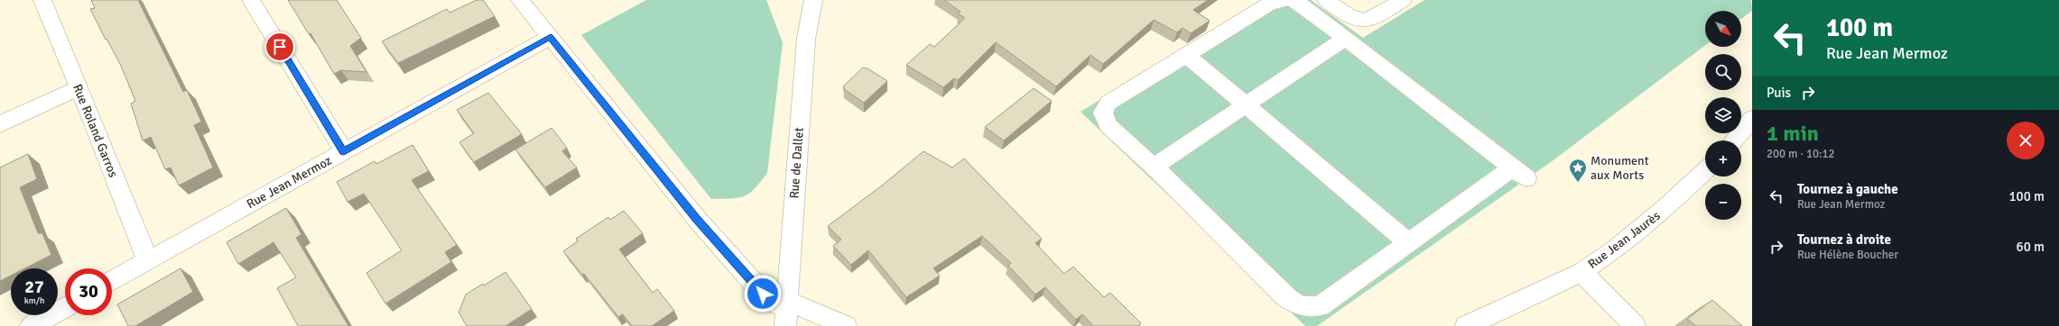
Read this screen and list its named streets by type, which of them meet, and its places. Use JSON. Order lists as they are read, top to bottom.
{
  "streets": {
    "street": [
      "Rue Roland Garros",
      "Rue de Dallet",
      "Rue Jean Mermoz",
      "Rue Jean Jaurès"
    ]
  },
  "crossings": [
    ["Rue Roland Garros", "Rue Jean Mermoz"]
  ],
  "places": {
    "place": ["Monument aux Morts"]
  },
  "north": "bottom right",
  "page": {
    "turn": ["100 m", "Rue Jean Mermoz"],
    "map_buttons": ["+", "−"],
    "then": "Puis",
    "heading": ["1 min", "200 m · 10:12"],
    "list": [
      {
        "name": "Tournez à gauche",
        "note": "Rue Jean Mermoz",
        "value": "100 m"
      },
      {
        "name": "Tournez à droite",
        "note": "Rue Hélène Boucher",
        "value": "60 m"
      }
    ],
    "speed": "27 km/h",
    "limit": "30"
  }
}
